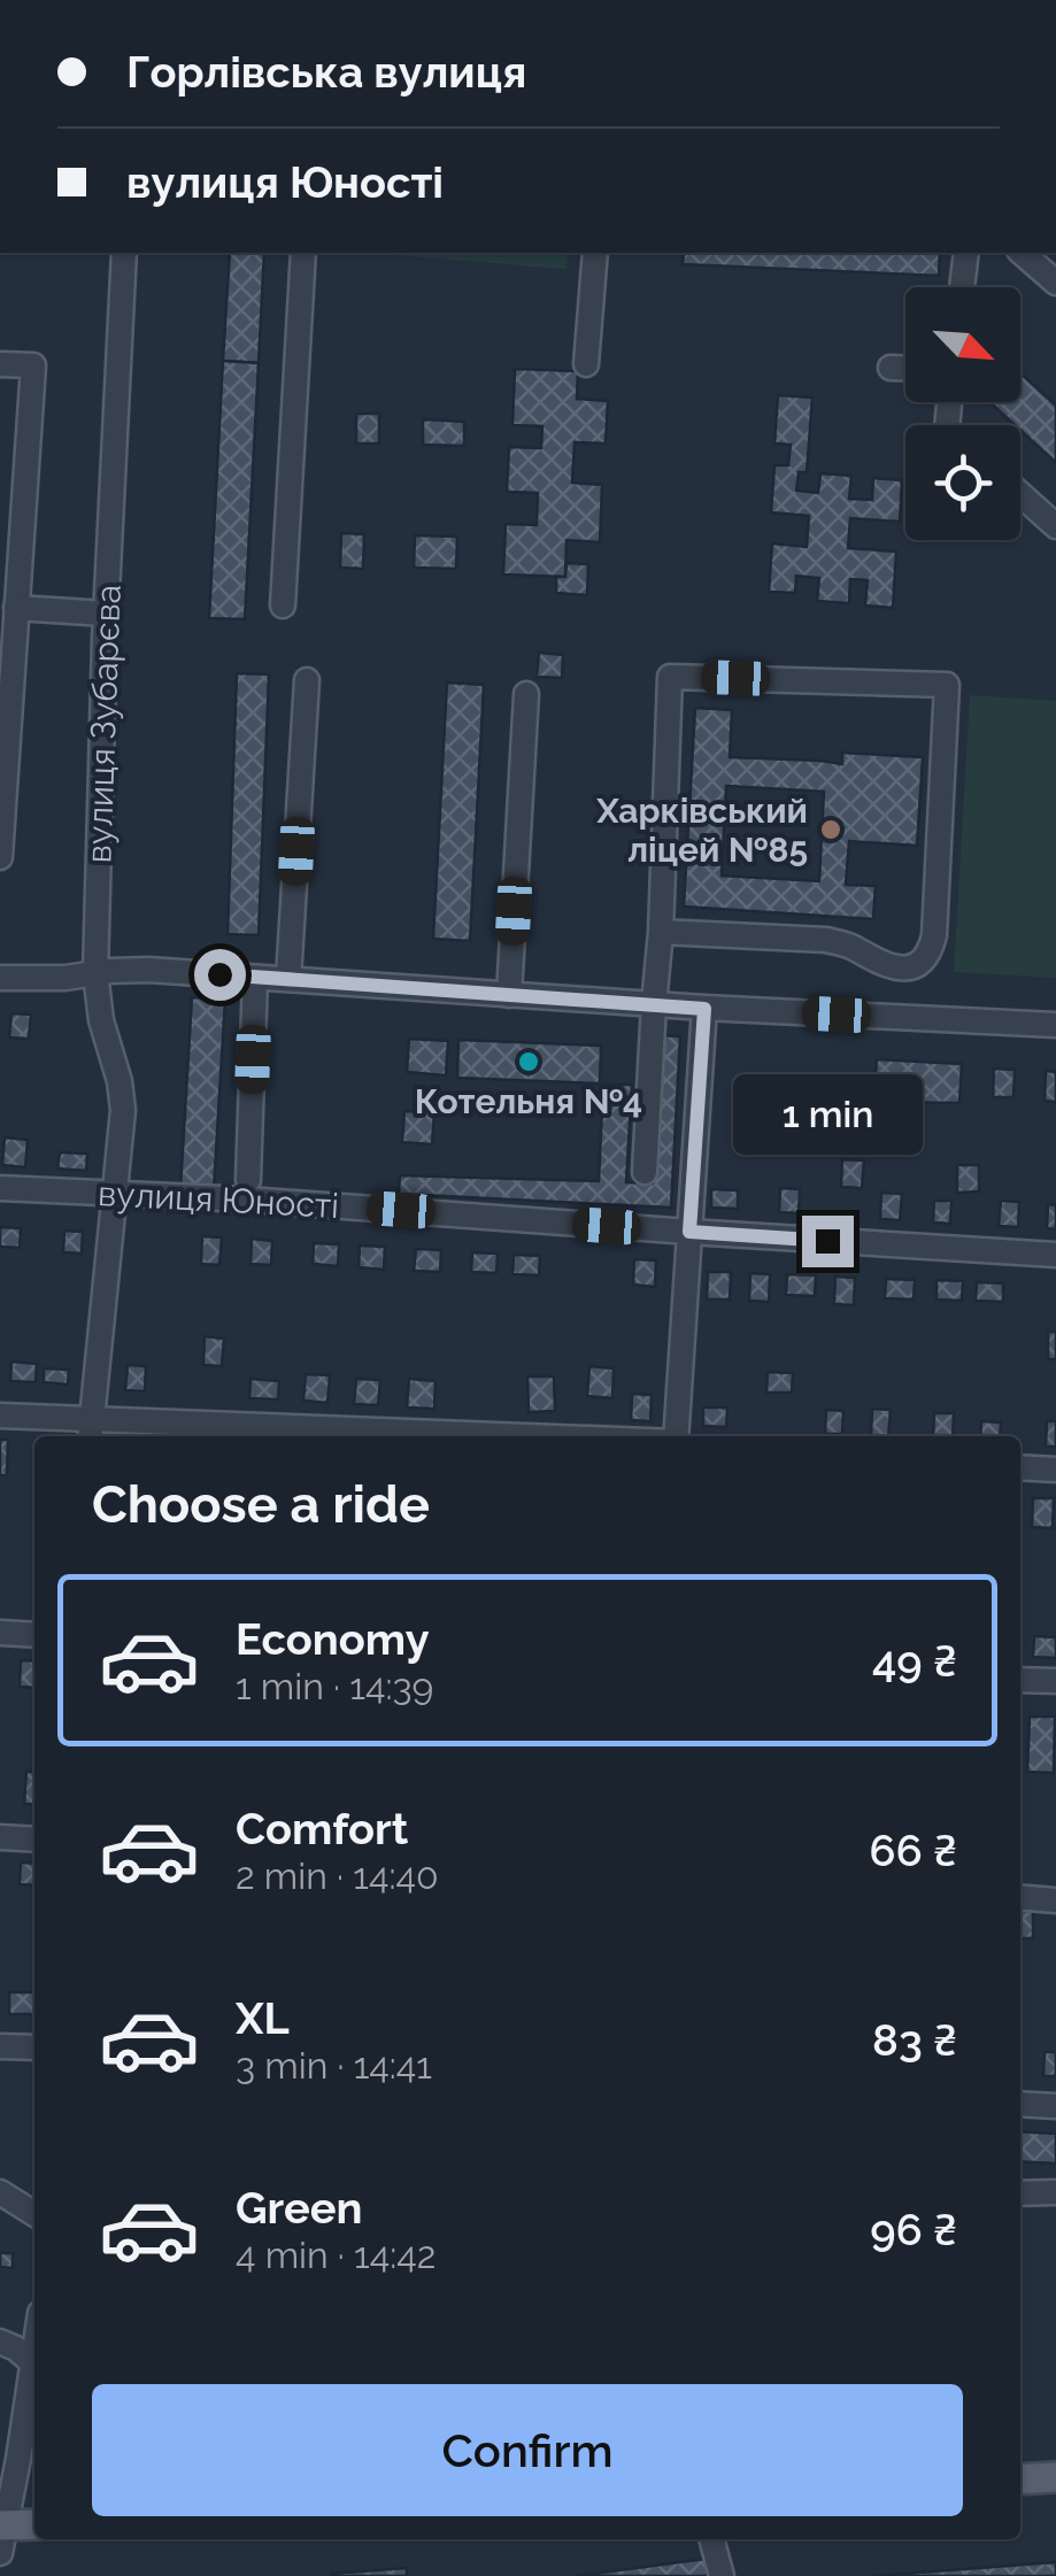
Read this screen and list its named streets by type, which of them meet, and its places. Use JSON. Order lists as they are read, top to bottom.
{
  "streets": {
    "street": ["вулиця Зубарєва", "вулиця Юності"]
  },
  "crossings": [
    ["вулиця Зубарєва", "вулиця Юності"]
  ],
  "places": ["Харківський ліцей №85", "Котельня №4"],
  "north": "bottom right",
  "page": {
    "banner": ["Горлівська вулиця", "вулиця Юності"],
    "bubble": "1 min",
    "heading": "Choose a ride",
    "list": [
      {
        "name": "Economy",
        "note": "1 min · 14:39",
        "value": "49 ₴"
      },
      {
        "name": "Comfort",
        "note": "2 min · 14:40",
        "value": "66 ₴"
      },
      {
        "name": "XL",
        "note": "3 min · 14:41",
        "value": "83 ₴"
      },
      {
        "name": "Green",
        "note": "4 min · 14:42",
        "value": "96 ₴"
      }
    ],
    "buttons": "Confirm"
  }
}
